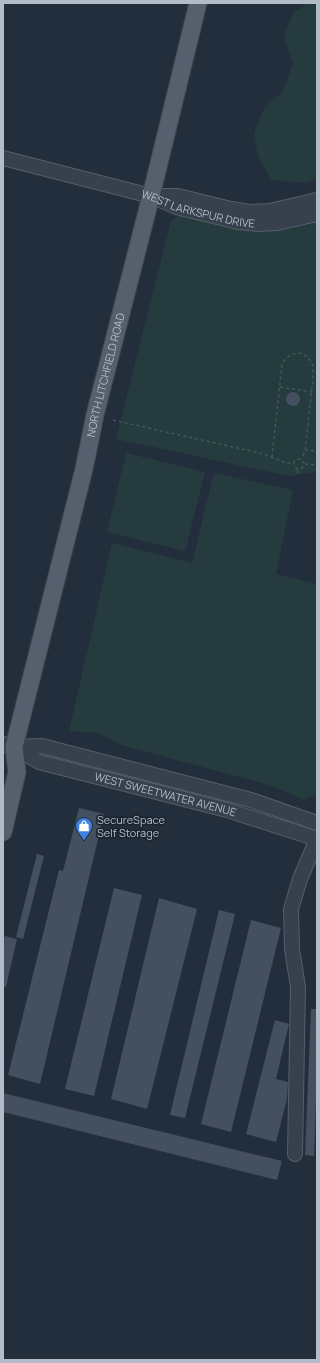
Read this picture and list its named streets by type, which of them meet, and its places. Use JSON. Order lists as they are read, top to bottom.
{
  "streets": {
    "main road": ["NORTH LITCHFIELD ROAD"],
    "street": ["WEST LARKSPUR DRIVE", "WEST SWEETWATER AVENUE"]
  },
  "crossings": [
    ["WEST LARKSPUR DRIVE", "NORTH LITCHFIELD ROAD"],
    ["NORTH LITCHFIELD ROAD", "WEST SWEETWATER AVENUE"]
  ],
  "places": {
    "shop": ["SecureSpace Self Storage"]
  }
}
